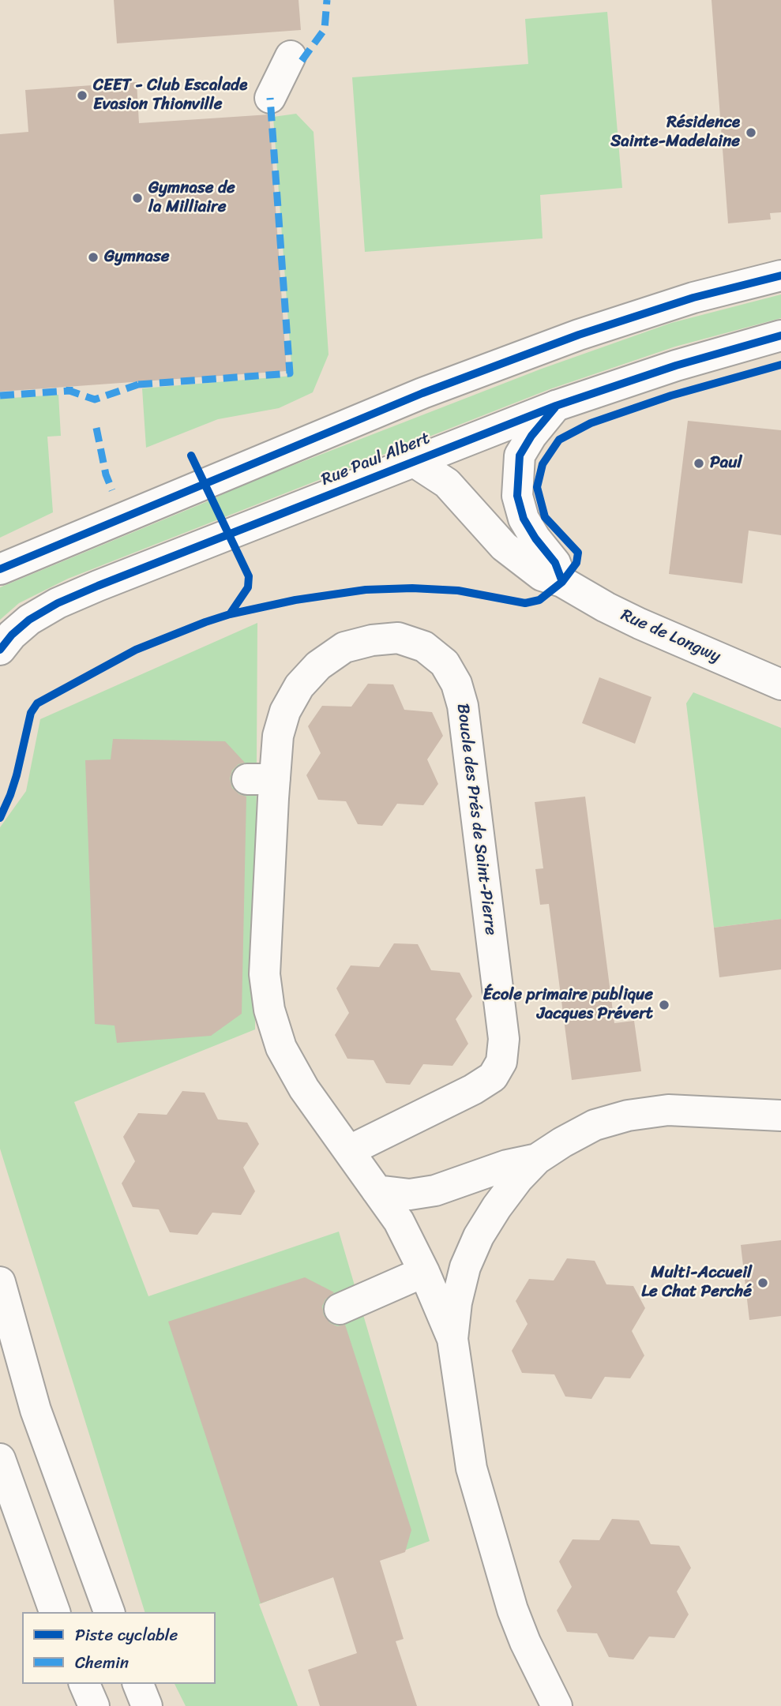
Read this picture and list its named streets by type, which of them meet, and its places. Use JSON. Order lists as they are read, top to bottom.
{
  "streets": {
    "street": ["Rue Paul Albert", "Rue de Longwy", "Boucle des Prés de Saint-Pierre"]
  },
  "crossings": [
    ["Rue Paul Albert", "Rue de Longwy"]
  ],
  "places": [
    "CEET - Club Escalade Evasion Thionville",
    "Résidence Sainte-Madelaine",
    "Gymnase de la Milliaire",
    "Gymnase",
    "Paul",
    "École primaire publique Jacques Prévert",
    "Multi-Accueil Le Chat Perché"
  ],
  "legend": ["Piste cyclable", "Chemin"]
}
